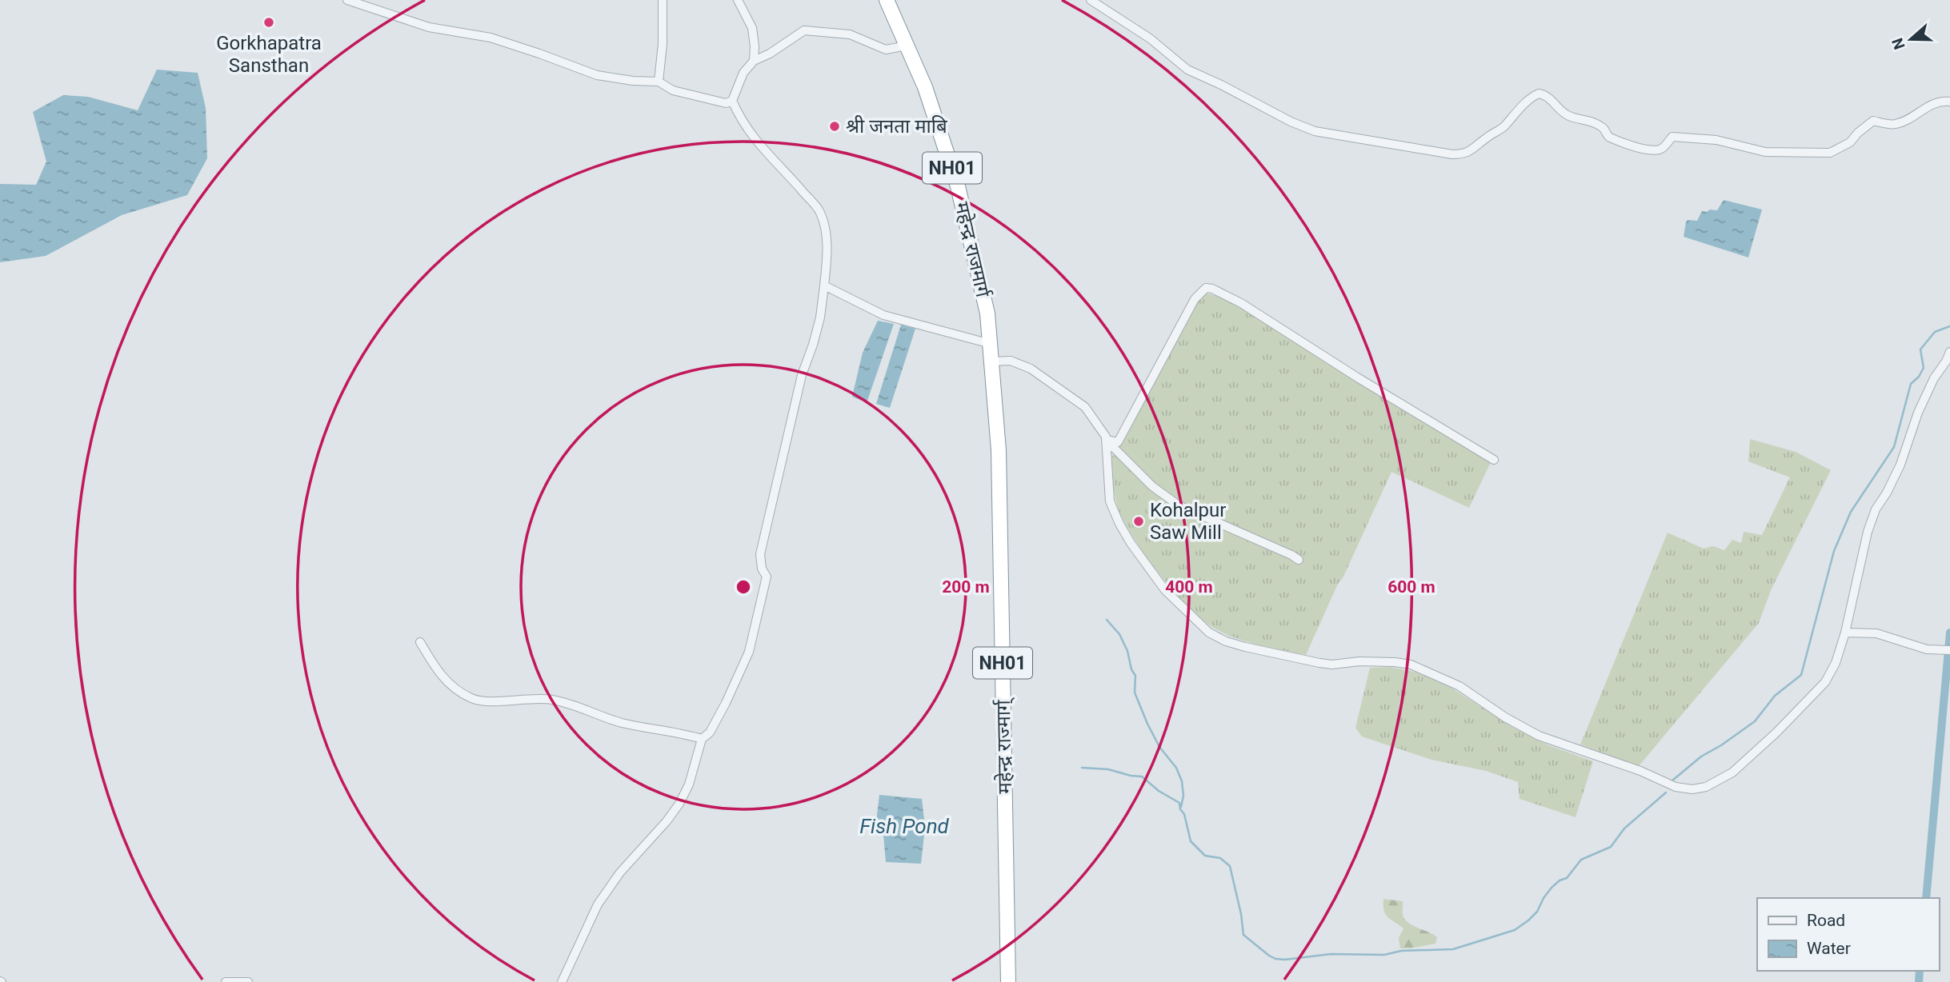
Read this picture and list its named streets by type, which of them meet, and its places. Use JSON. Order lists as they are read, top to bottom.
{
  "streets": {
    "highway": ["NH01", "महेन्द्र राजमार्ग", "महेन्द्र राज्मार्ग्"]
  },
  "crossings": [
    ["महेन्द्र राजमार्ग", "महेन्द्र राज्मार्ग्"]
  ],
  "water": ["Fish Pond"],
  "places": ["Gorkhapatra Sansthan", "श्री जनता माबि", "Kohalpur Saw Mill"],
  "legend": ["Road", "Water"],
  "north": "left",
  "rings": ["200 m", "400 m", "600 m"]
}
